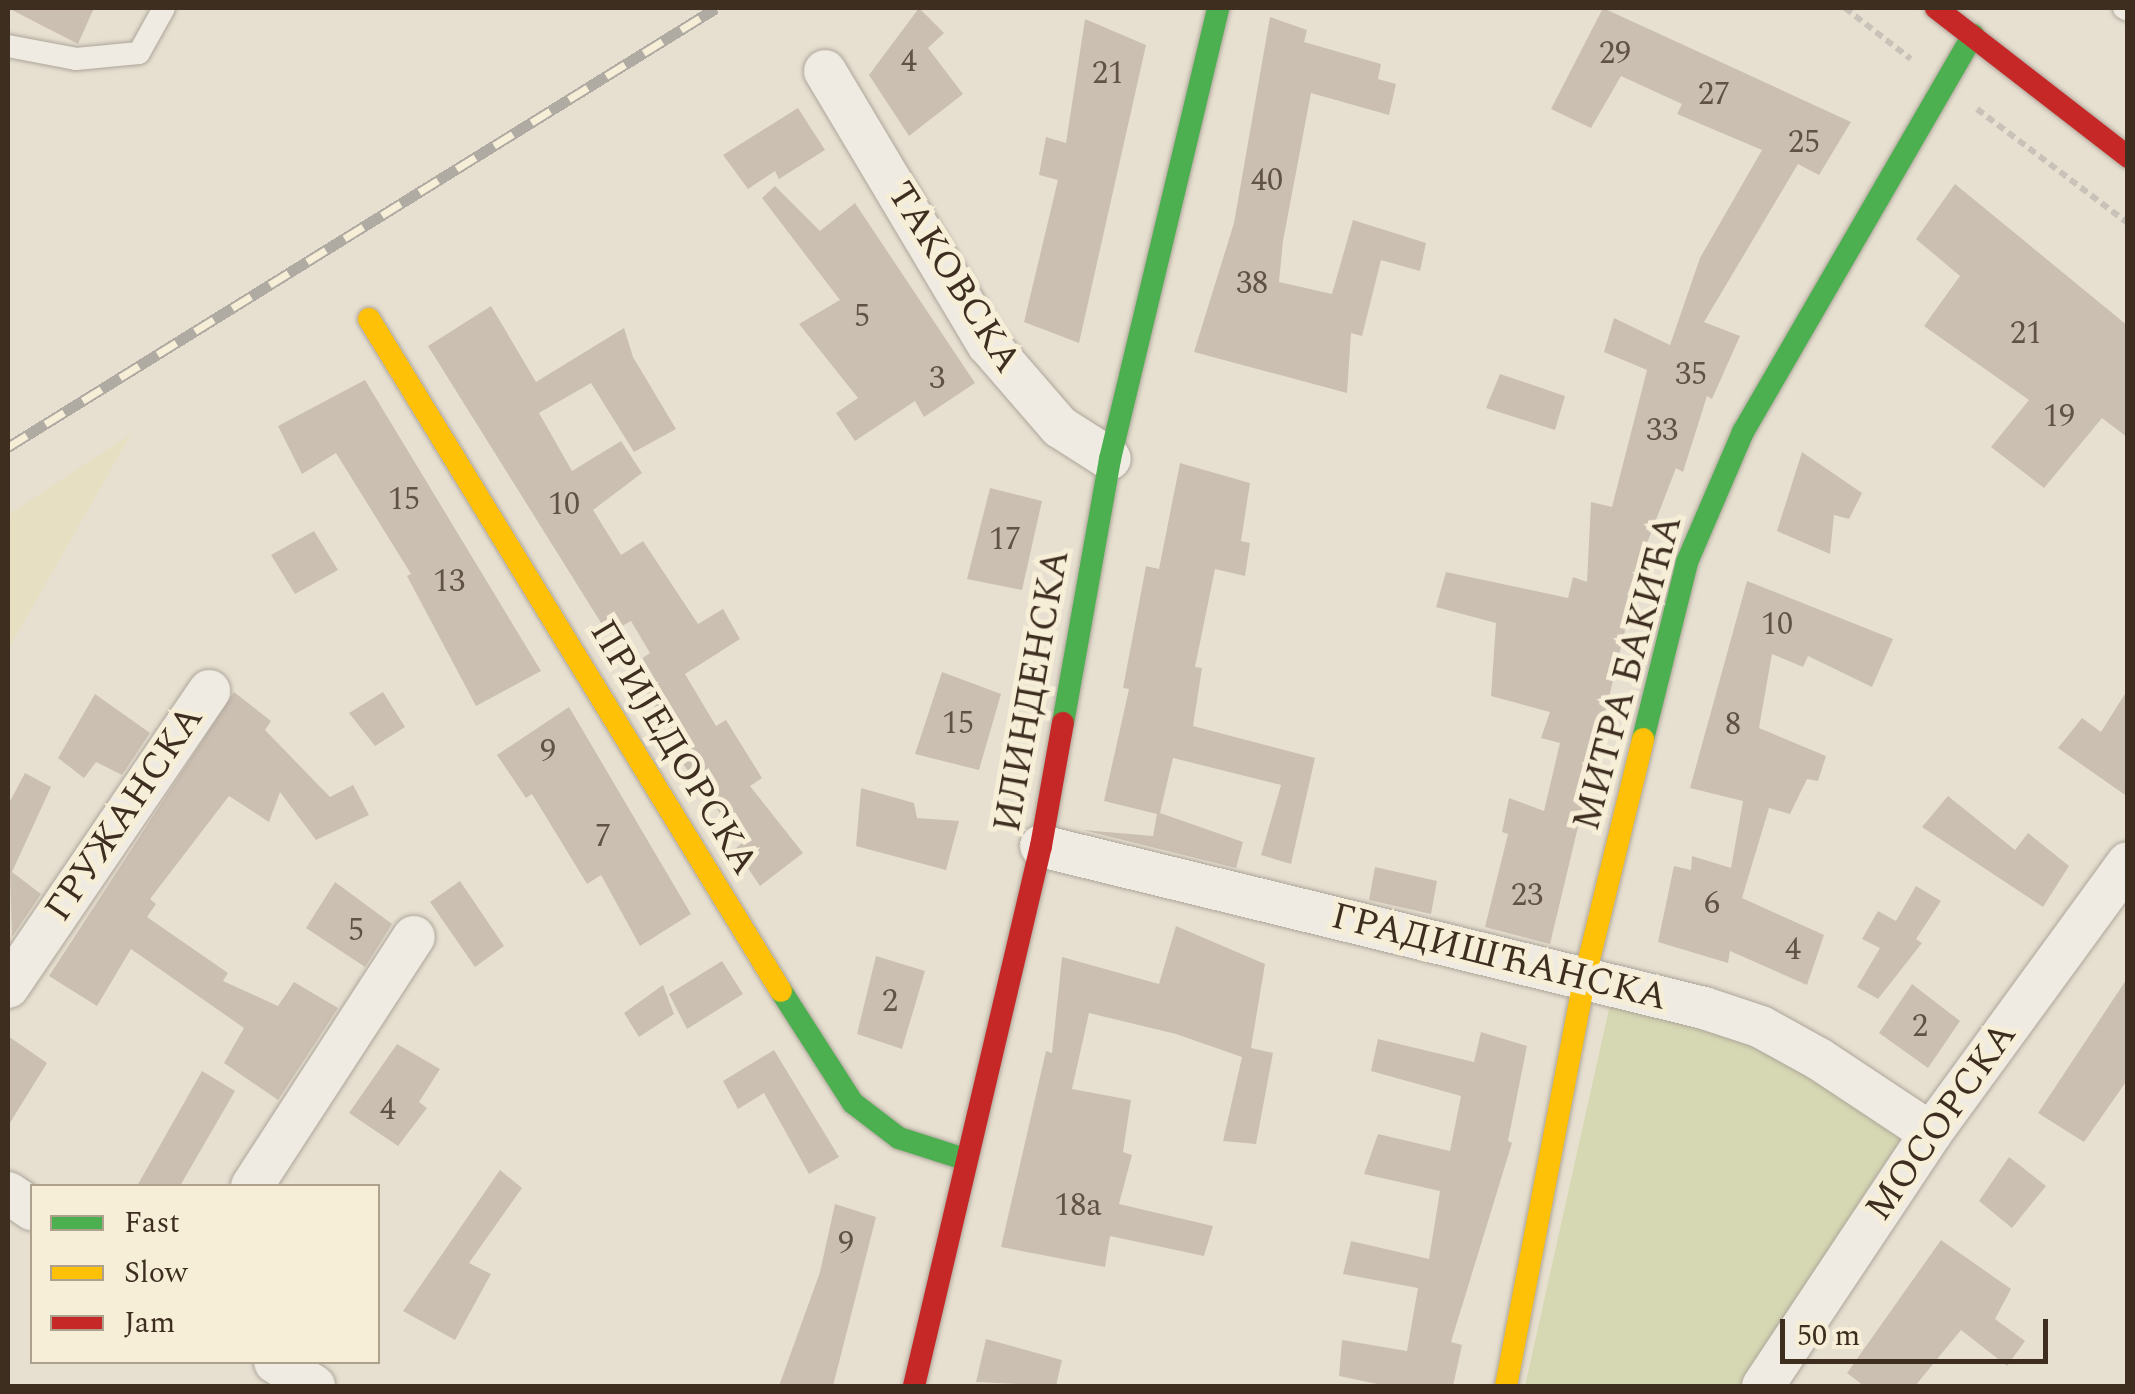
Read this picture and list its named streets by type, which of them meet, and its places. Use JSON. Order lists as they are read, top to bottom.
{
  "streets": {
    "street": [
      "ТАКОВСКА",
      "МИТРА БАКИЋА",
      "ИЛИНДЕНСКА",
      "ПРИЈЕДОРСКА",
      "ГРУЖАНСКА",
      "ГРАДИШЋАНСКА",
      "МОСОРСКА"
    ]
  },
  "crossings": [
    ["ТАКОВСКА", "ИЛИНДЕНСКА"],
    ["МИТРА БАКИЋА", "ГРАДИШЋАНСКА"],
    ["ИЛИНДЕНСКА", "ПРИЈЕДОРСКА"],
    ["ИЛИНДЕНСКА", "ГРАДИШЋАНСКА"],
    ["ГРАДИШЋАНСКА", "МОСОРСКА"]
  ],
  "house_numbers": [
    "29",
    "4",
    "21",
    "27",
    "25",
    "40",
    "38",
    "5",
    "21",
    "35",
    "3",
    "19",
    "33",
    "15",
    "10",
    "17",
    "13",
    "10",
    "15",
    "8",
    "9",
    "7",
    "23",
    "6",
    "5",
    "4",
    "2",
    "2",
    "4",
    "18a",
    "9"
  ],
  "legend": ["Fast", "Slow", "Jam"],
  "scale_bar": "50 m"
}
